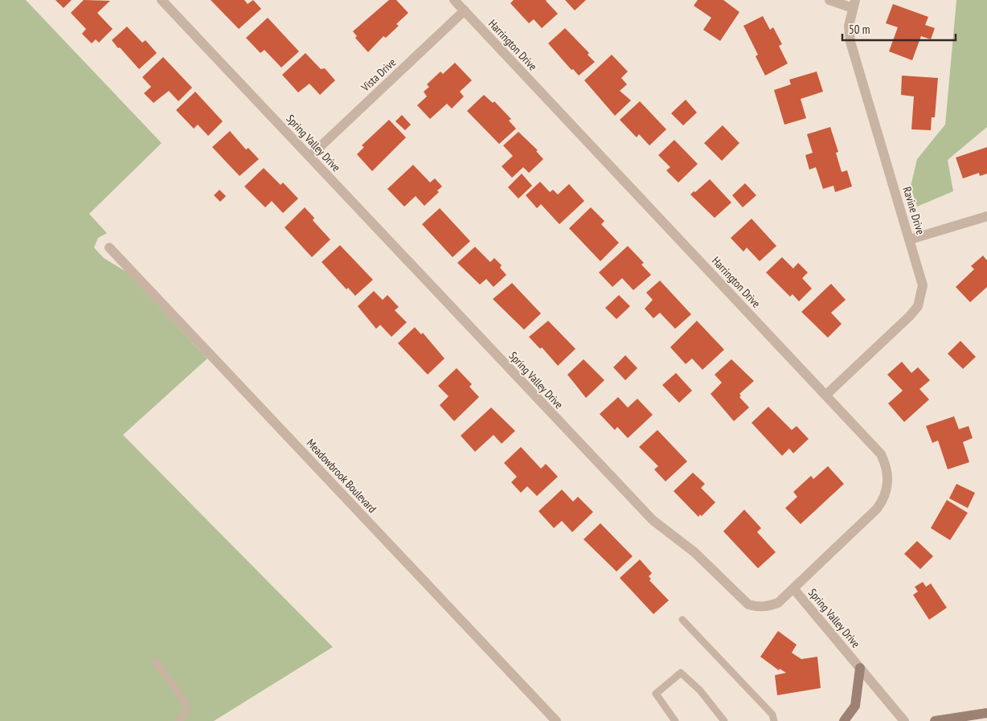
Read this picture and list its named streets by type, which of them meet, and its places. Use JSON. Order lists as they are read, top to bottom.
{
  "streets": {
    "street": [
      "Harrington Drive",
      "Vista Drive",
      "Spring Valley Drive",
      "Ravine Drive",
      "Meadowbrook Boulevard"
    ]
  },
  "crossings": [
    ["Harrington Drive", "Vista Drive"],
    ["Harrington Drive", "Spring Valley Drive"],
    ["Harrington Drive", "Ravine Drive"],
    ["Vista Drive", "Spring Valley Drive"]
  ],
  "scale_bar": "50 m"
}
